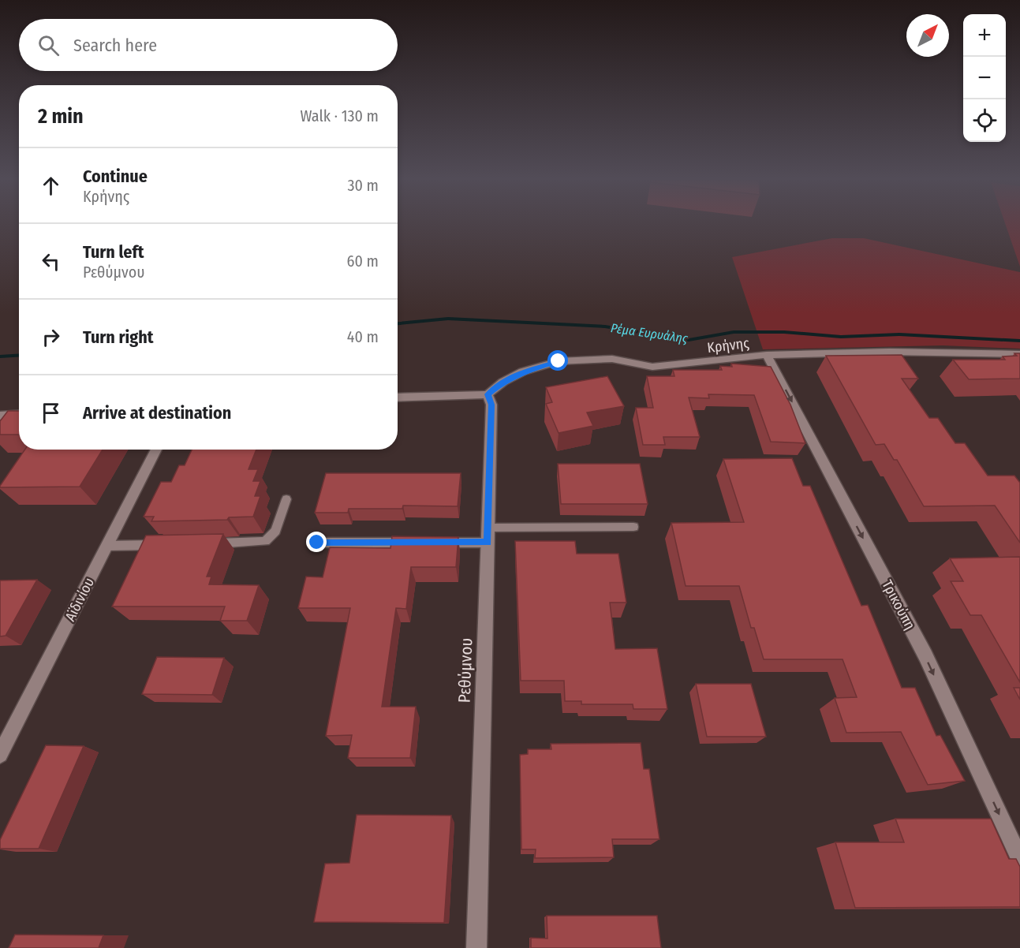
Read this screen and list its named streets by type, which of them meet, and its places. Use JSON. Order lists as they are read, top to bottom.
{
  "streets": {
    "street": [
      "Κρήνης",
      "Αϊδινίου",
      "Τρικούπη",
      "Ρεθύμνου"
    ]
  },
  "crossings": [
    ["Κρήνης", "Τρικούπη"],
    ["Κρήνης", "Ρεθύμνου"]
  ],
  "one_way": ["Τρικούπη"],
  "water": ["Ρέμα Ευρυάλης"],
  "north": "top right",
  "page": {
    "map_buttons": ["+", "−"],
    "search": "Search here",
    "heading": ["2 min", "Walk · 130 m"],
    "list": [
      ["Continue", "Κρήνης", "30 m"],
      ["Turn left", "Ρεθύμνου", "60 m"],
      ["Turn right", "40 m"],
      "Arrive at destination"
    ]
  }
}
